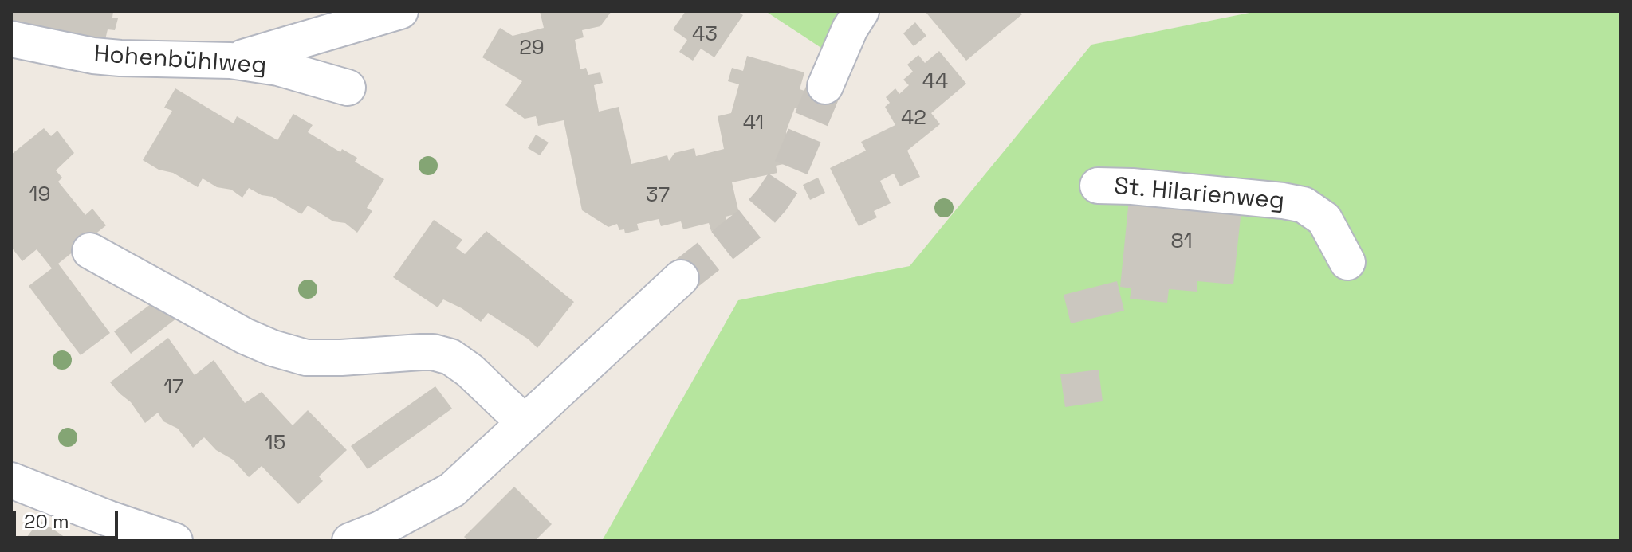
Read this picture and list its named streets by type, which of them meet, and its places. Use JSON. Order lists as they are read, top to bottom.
{
  "streets": {
    "street": ["Hohenbühlweg", "St. Hilarienweg"]
  },
  "house_numbers": [
    "43",
    "29",
    "44",
    "42",
    "41",
    "19",
    "37",
    "81",
    "17",
    "15"
  ],
  "scale_bar": "20 m"
}
